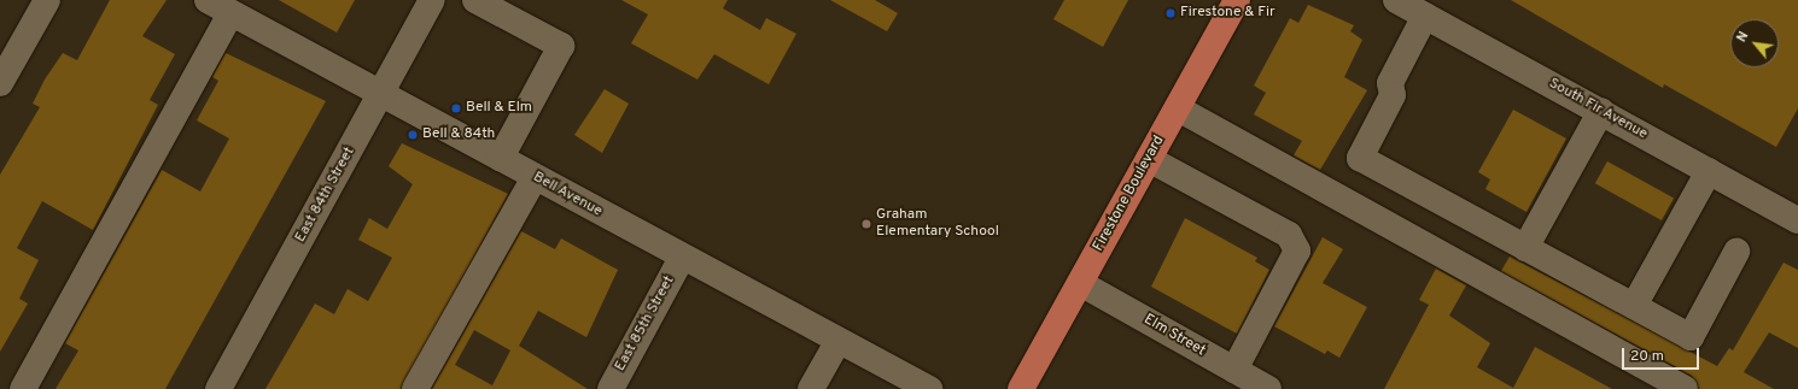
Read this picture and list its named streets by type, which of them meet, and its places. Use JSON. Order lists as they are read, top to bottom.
{
  "streets": {
    "main road": ["Firestone Boulevard"],
    "street": [
      "South Fir Avenue",
      "East 84th Street",
      "Bell Avenue",
      "East 85th Street",
      "Elm Street"
    ]
  },
  "crossings": [
    ["Firestone Boulevard", "Elm Street"],
    ["East 84th Street", "Bell Avenue"],
    ["Bell Avenue", "East 85th Street"]
  ],
  "places": [
    "Firestone & Fir",
    "Bell & Elm",
    "Bell & 84th",
    "Graham Elementary School"
  ],
  "scale_bar": "20 m",
  "north": "top left"
}
